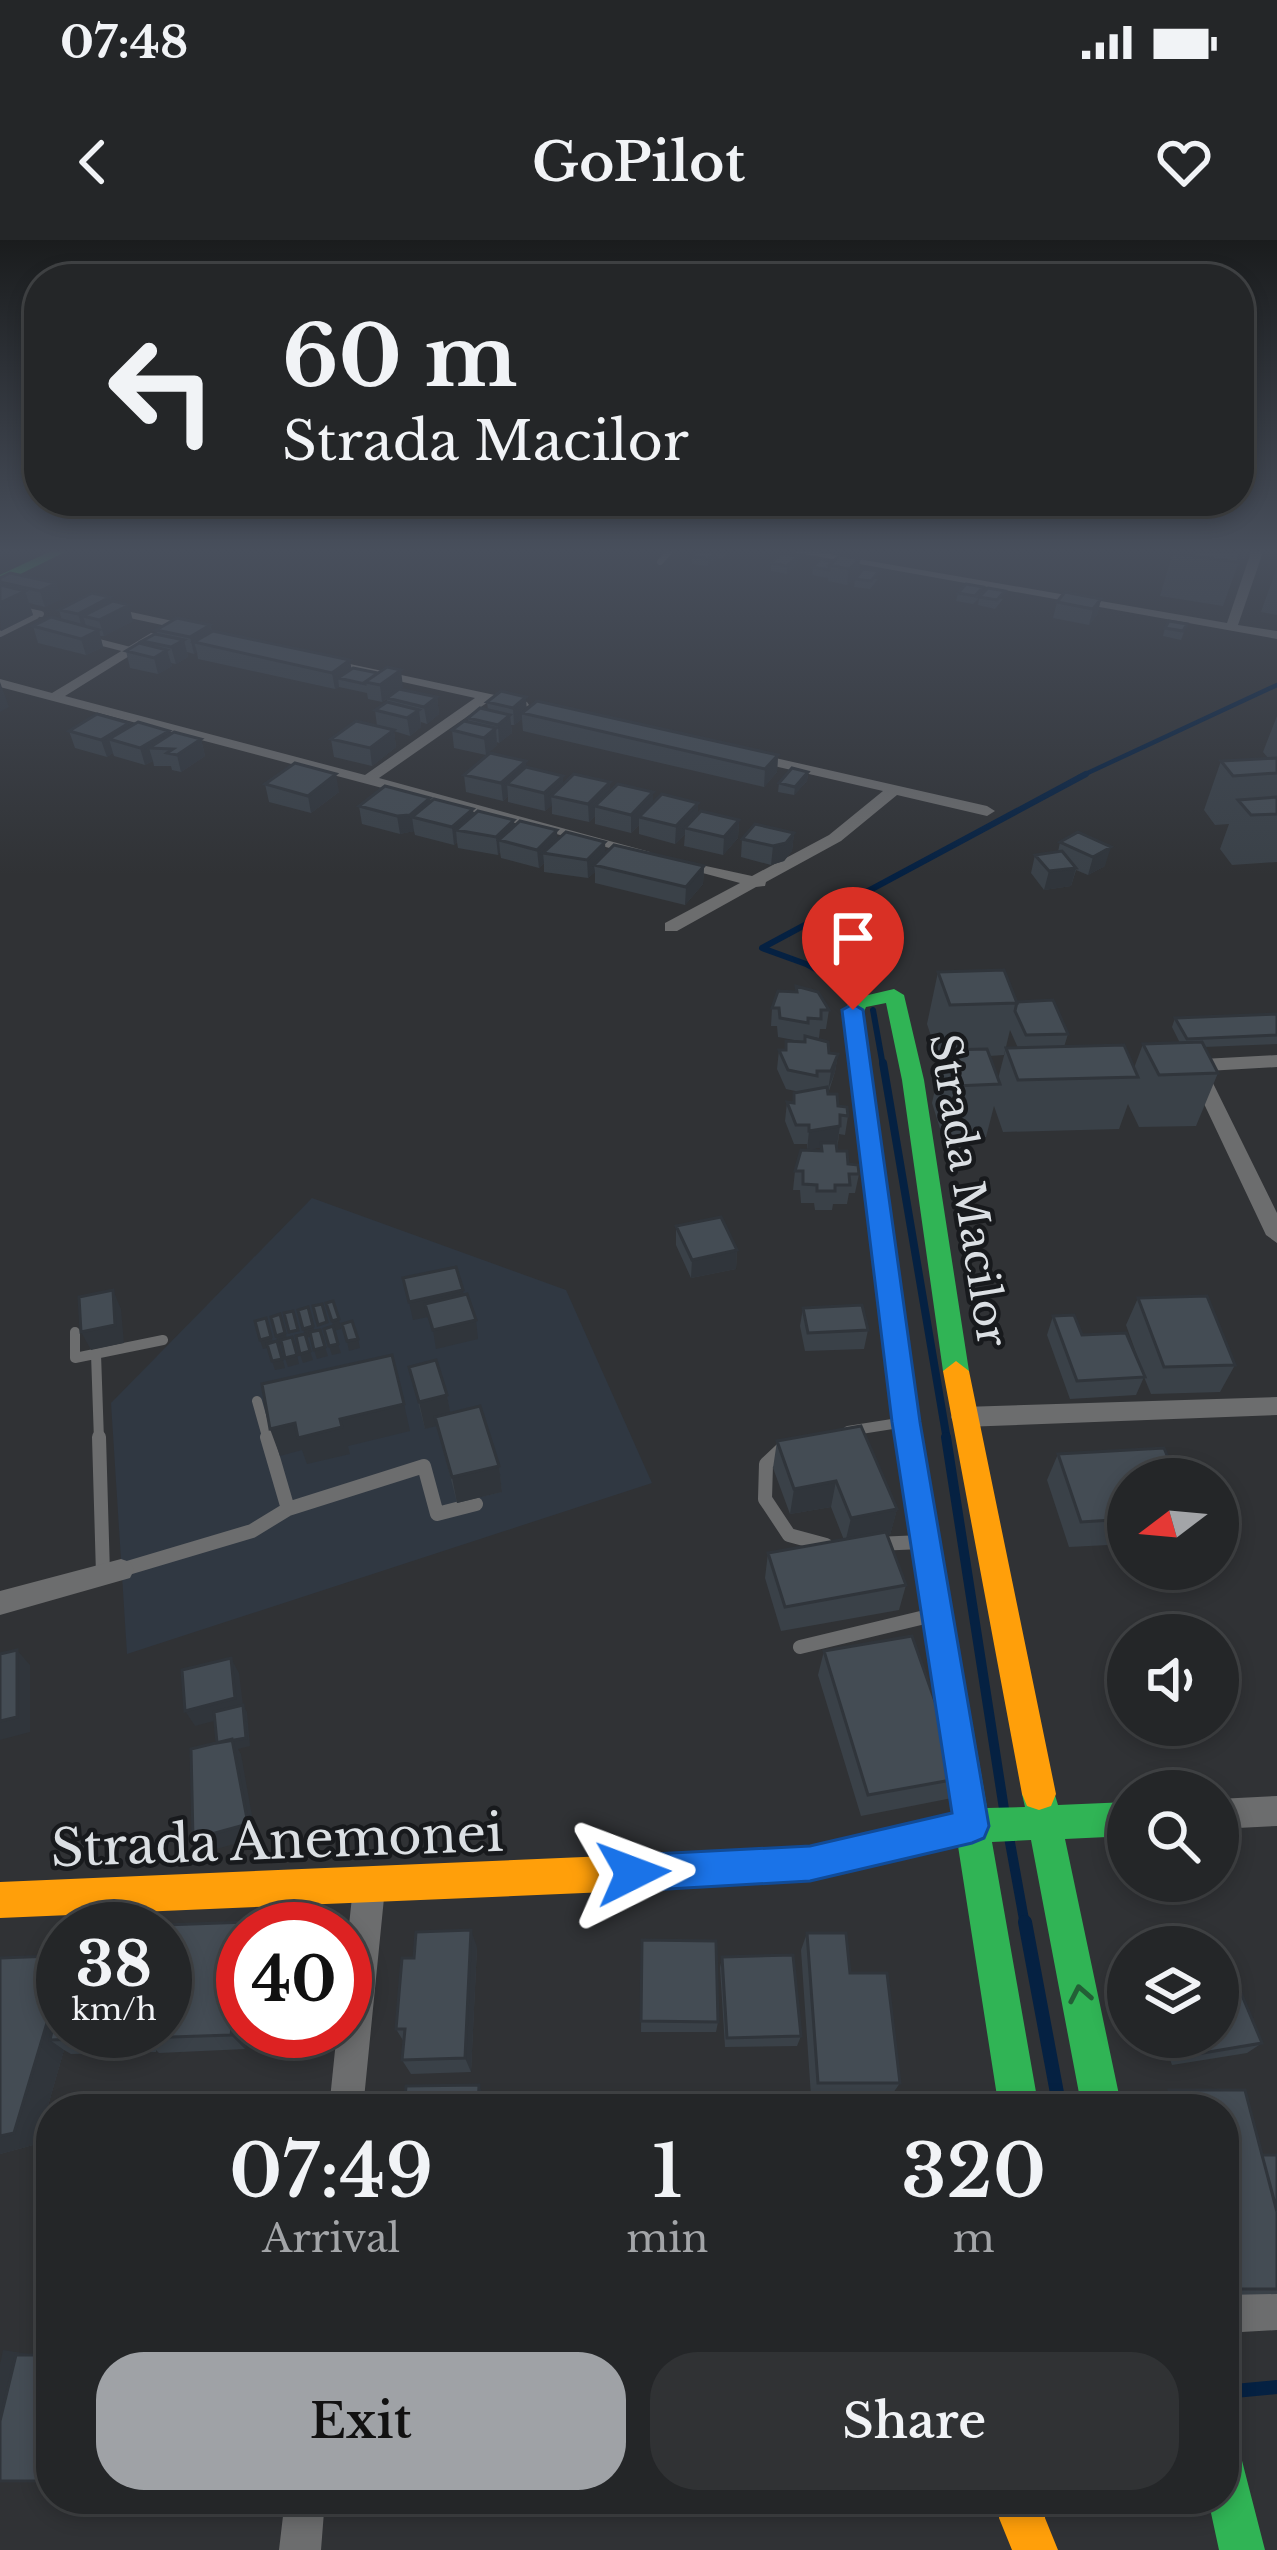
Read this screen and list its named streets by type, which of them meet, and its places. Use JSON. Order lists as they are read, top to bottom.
{
  "streets": {
    "street": ["Strada Macilor", "Strada Anemonei"]
  },
  "crossings": [
    ["Strada Macilor", "Strada Anemonei"]
  ],
  "north": "left",
  "page": {
    "status": "07:48",
    "header": "GoPilot",
    "turn": ["60 m", "Strada Macilor"],
    "speed": "38 km/h",
    "limit": "40",
    "eta": [
      "07:49",
      "Arrival",
      "1",
      "min",
      "320",
      "m"
    ],
    "buttons": ["Exit", "Share"]
  }
}
